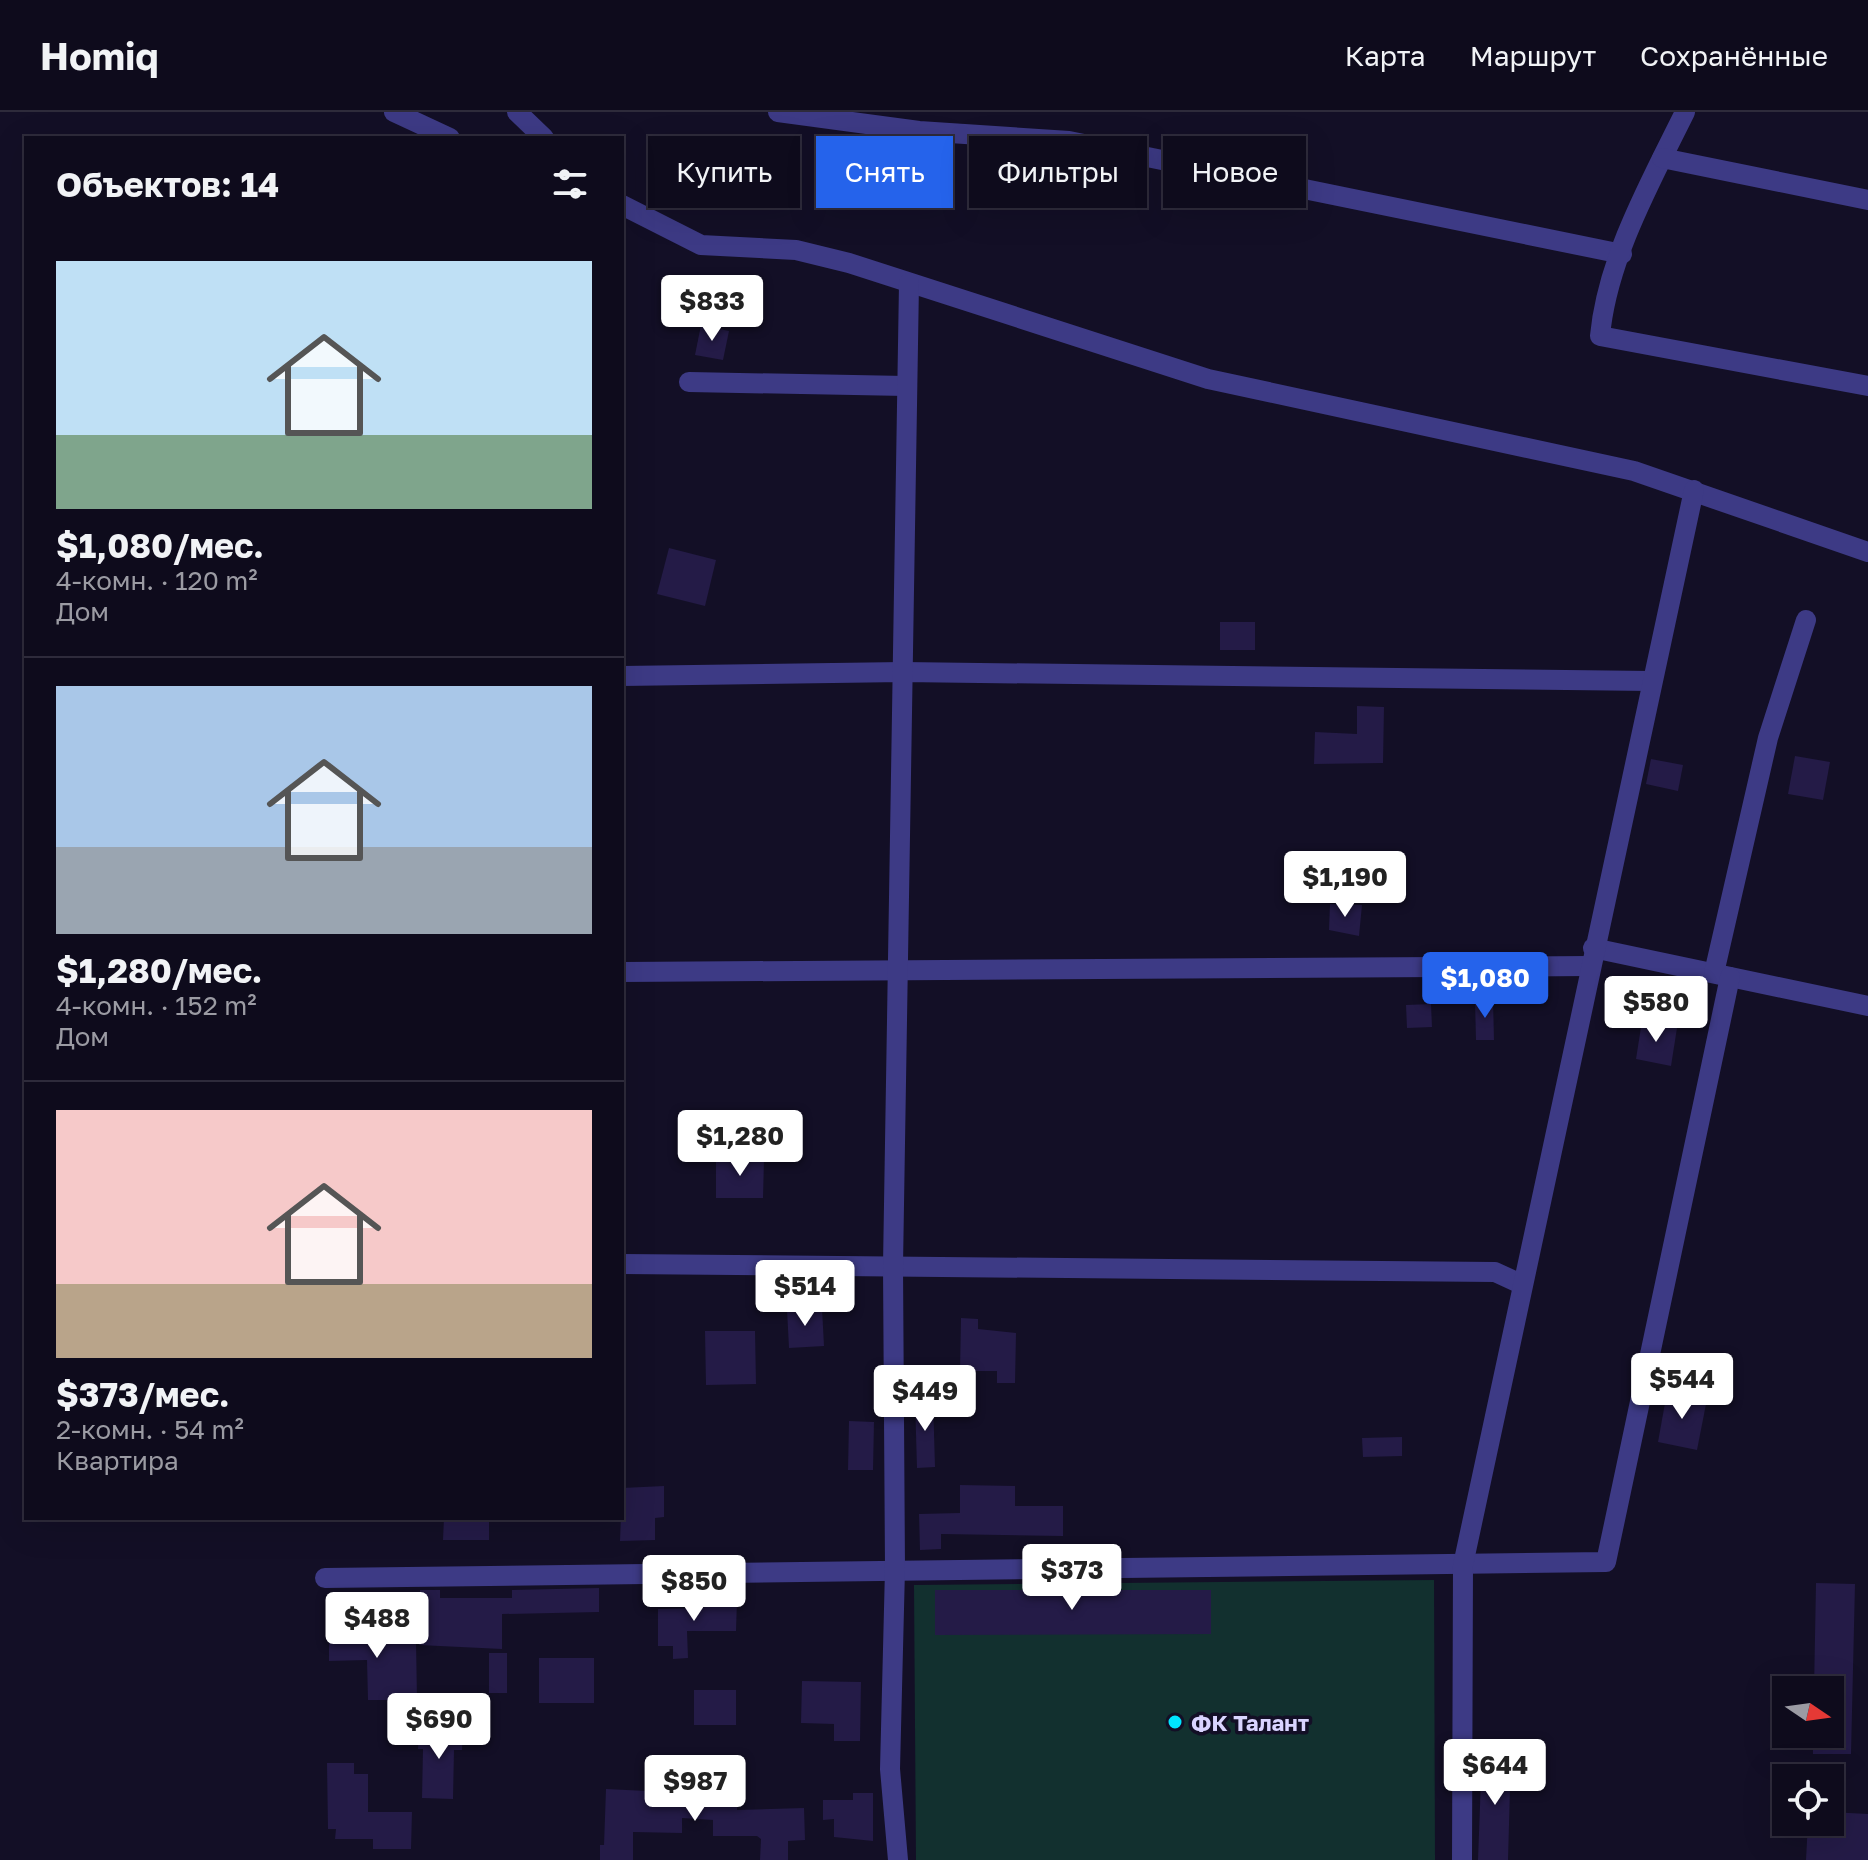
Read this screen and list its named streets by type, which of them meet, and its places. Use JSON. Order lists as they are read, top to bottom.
{
  "places": ["ФК Талант"],
  "north": "right",
  "page": {
    "header": "Homiq",
    "nav": ["Карта", "Маршрут", "Сохранённые"],
    "chip": [
      "Купить",
      "Снять",
      "Фильтры",
      "Новое"
    ],
    "heading": "Объектов: 14",
    "list": [
      {
        "name": "$1,080/мес.",
        "note": "4-комн. · 120 m² · Дом"
      },
      {
        "name": "$1,280/мес.",
        "note": "4-комн. · 152 m² · Дом"
      },
      {
        "name": "$373/мес.",
        "note": "2-комн. · 54 m² · Квартира"
      }
    ],
    "price": [
      "$833",
      "$1,190",
      "$1,080",
      "$580",
      "$1,280",
      "$514",
      "$544",
      "$449",
      "$373",
      "$850",
      "$488",
      "$690",
      "$644",
      "$987"
    ]
  }
}
